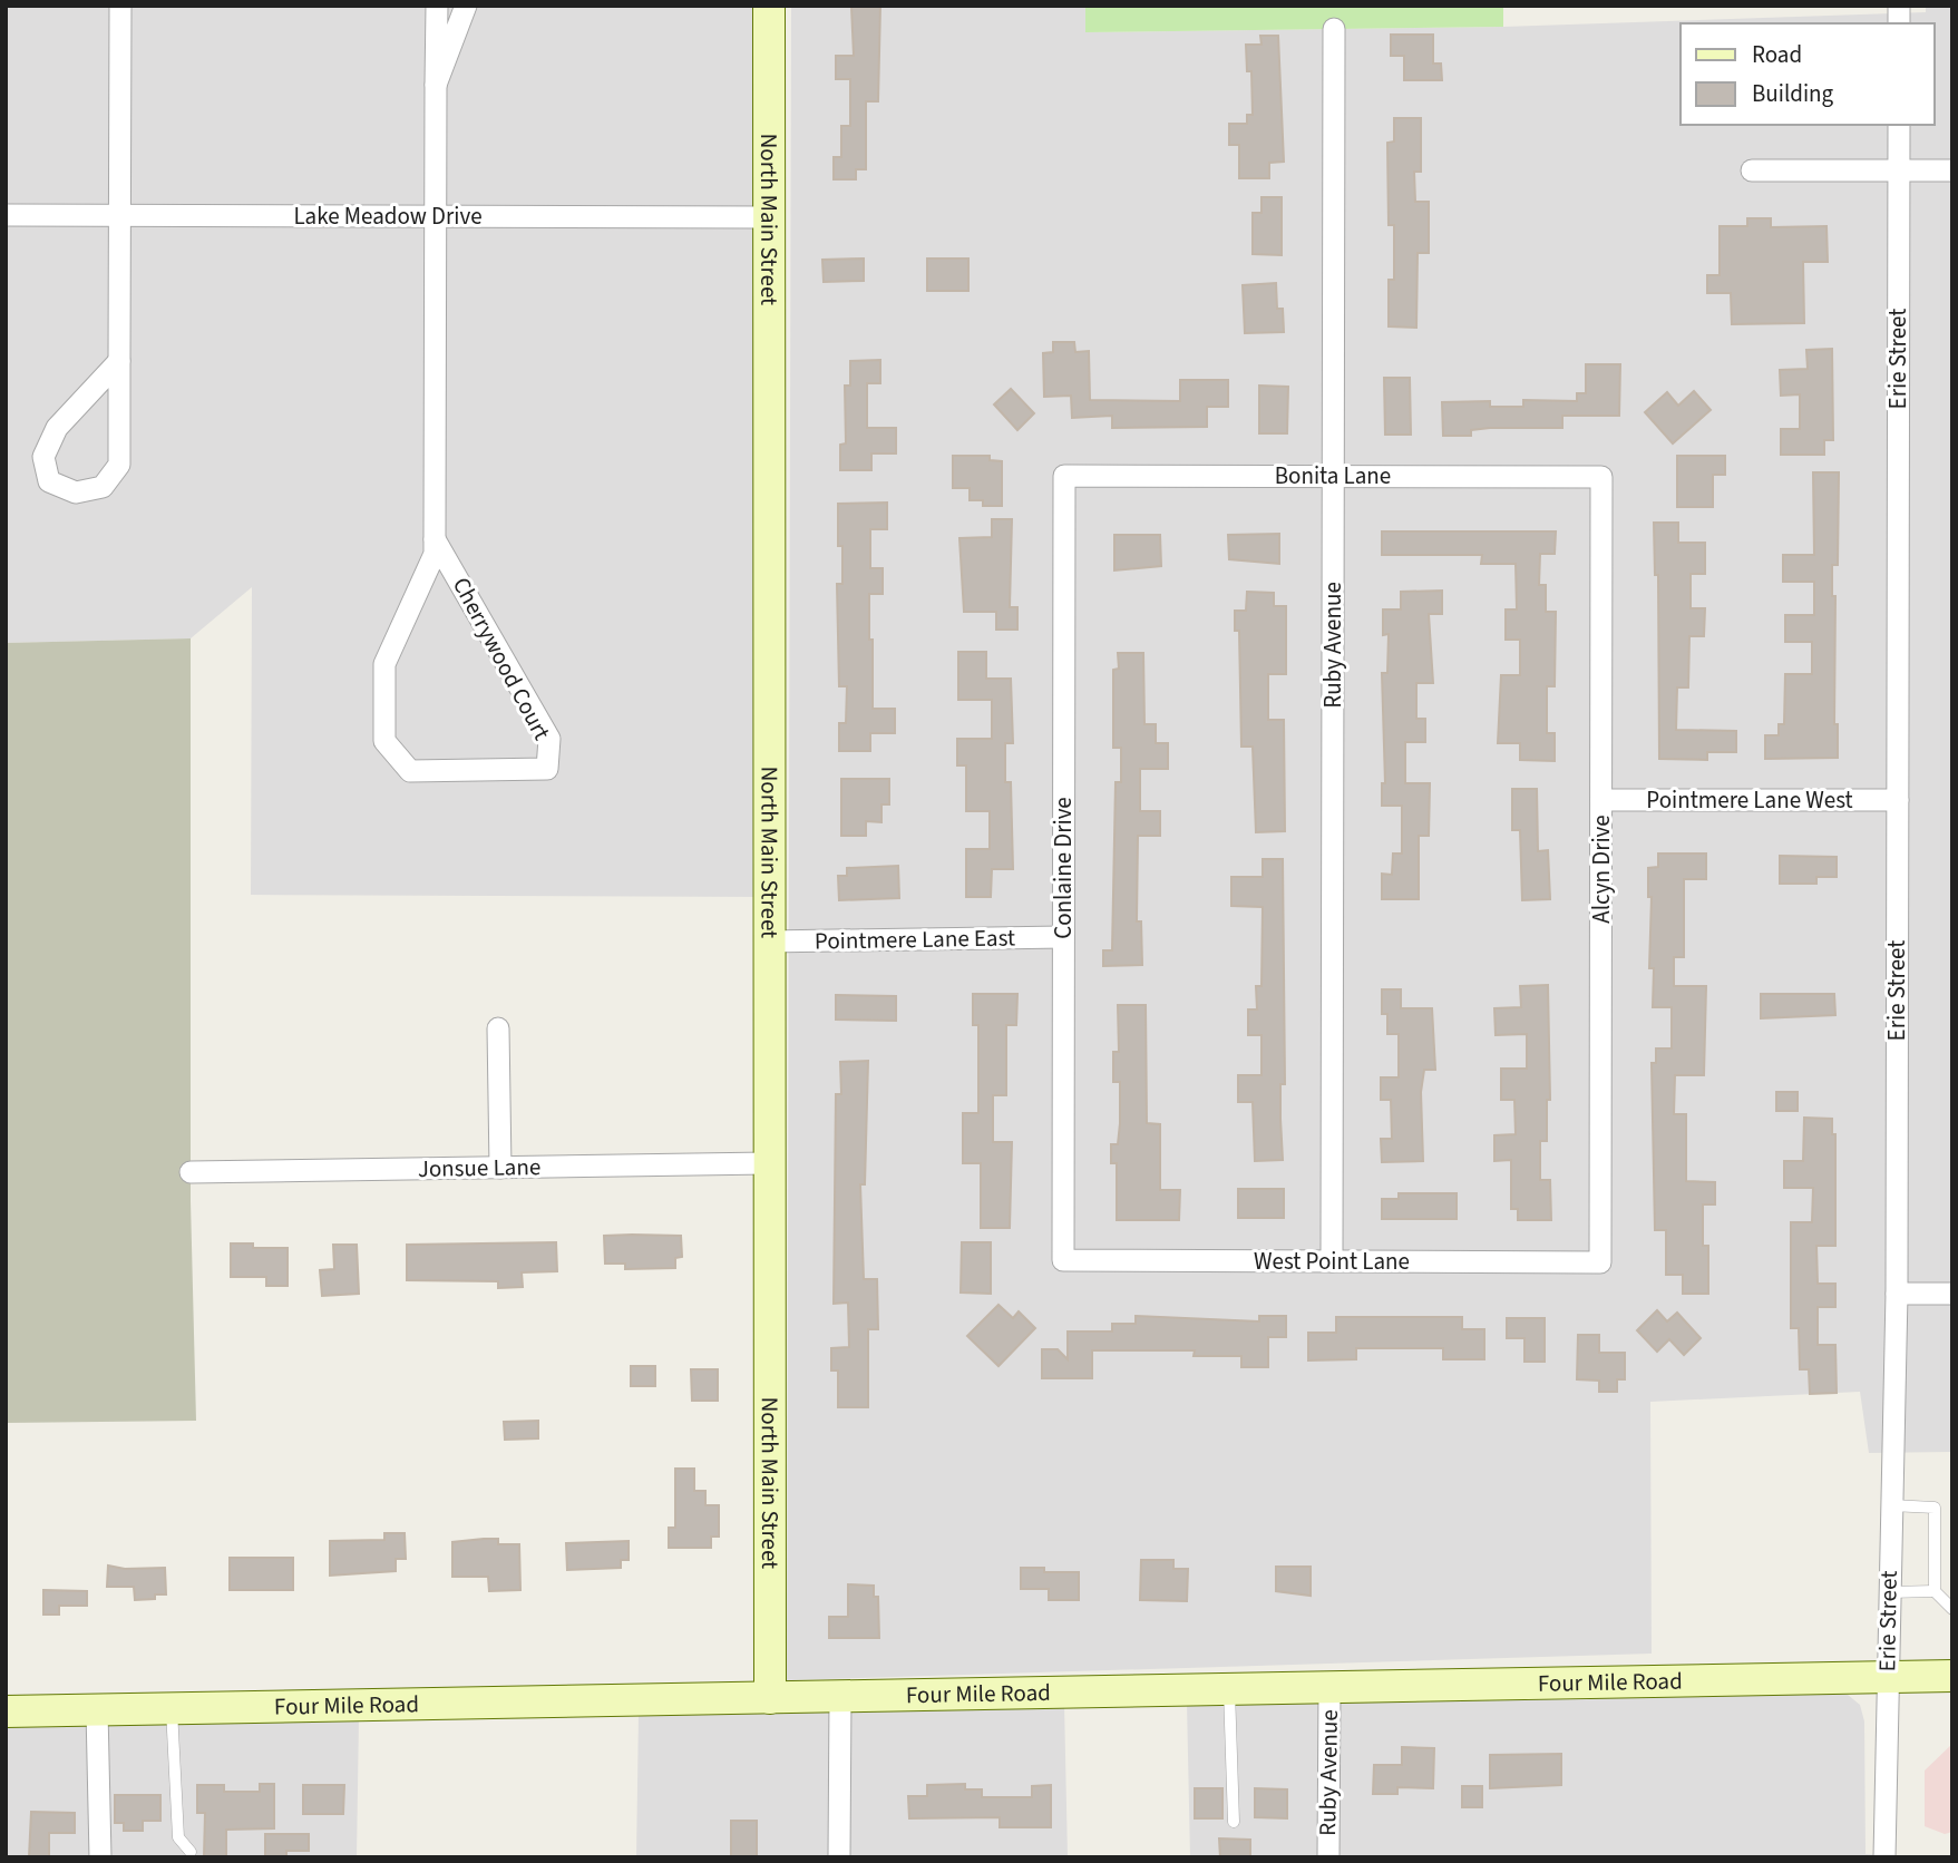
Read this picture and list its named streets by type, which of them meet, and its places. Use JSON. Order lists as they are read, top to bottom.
{
  "streets": {
    "main road": ["North Main Street", "Four Mile Road"],
    "street": [
      "Lake Meadow Drive",
      "Erie Street",
      "Bonita Lane",
      "Ruby Avenue",
      "Cherrywood Court",
      "Pointmere Lane West",
      "Conlaine Drive",
      "Alcyn Drive",
      "Pointmere Lane East",
      "Jonsue Lane",
      "West Point Lane"
    ]
  },
  "crossings": [
    ["Lake Meadow Drive", "North Main Street"],
    ["Lake Meadow Drive", "Cherrywood Court"],
    ["North Main Street", "Pointmere Lane East"],
    ["North Main Street", "Jonsue Lane"],
    ["North Main Street", "Four Mile Road"],
    ["Erie Street", "Pointmere Lane West"],
    ["Erie Street", "Four Mile Road"],
    ["Bonita Lane", "Ruby Avenue"],
    ["Bonita Lane", "Conlaine Drive"],
    ["Bonita Lane", "Alcyn Drive"],
    ["Ruby Avenue", "West Point Lane"],
    ["Ruby Avenue", "Four Mile Road"],
    ["Pointmere Lane West", "Alcyn Drive"],
    ["Conlaine Drive", "Pointmere Lane East"],
    ["Conlaine Drive", "West Point Lane"],
    ["Alcyn Drive", "West Point Lane"]
  ],
  "legend": ["Road", "Building"]
}
